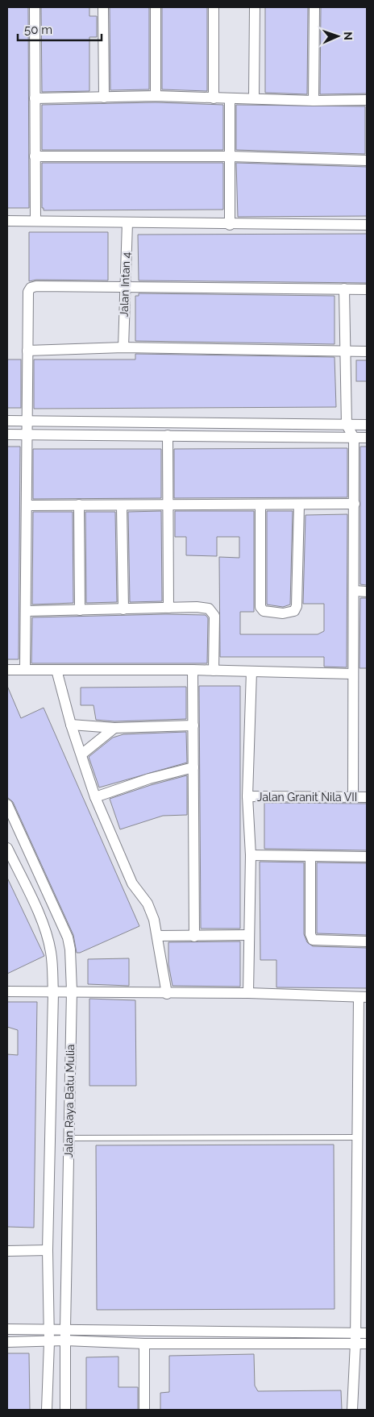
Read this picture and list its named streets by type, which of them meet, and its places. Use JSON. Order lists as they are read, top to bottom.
{
  "streets": {
    "street": ["Jalan Intan 4", "Jalan Granit Nila VII", "Jalan Raya Batu Mulia"]
  },
  "scale_bar": "50 m",
  "north": "right"
}
